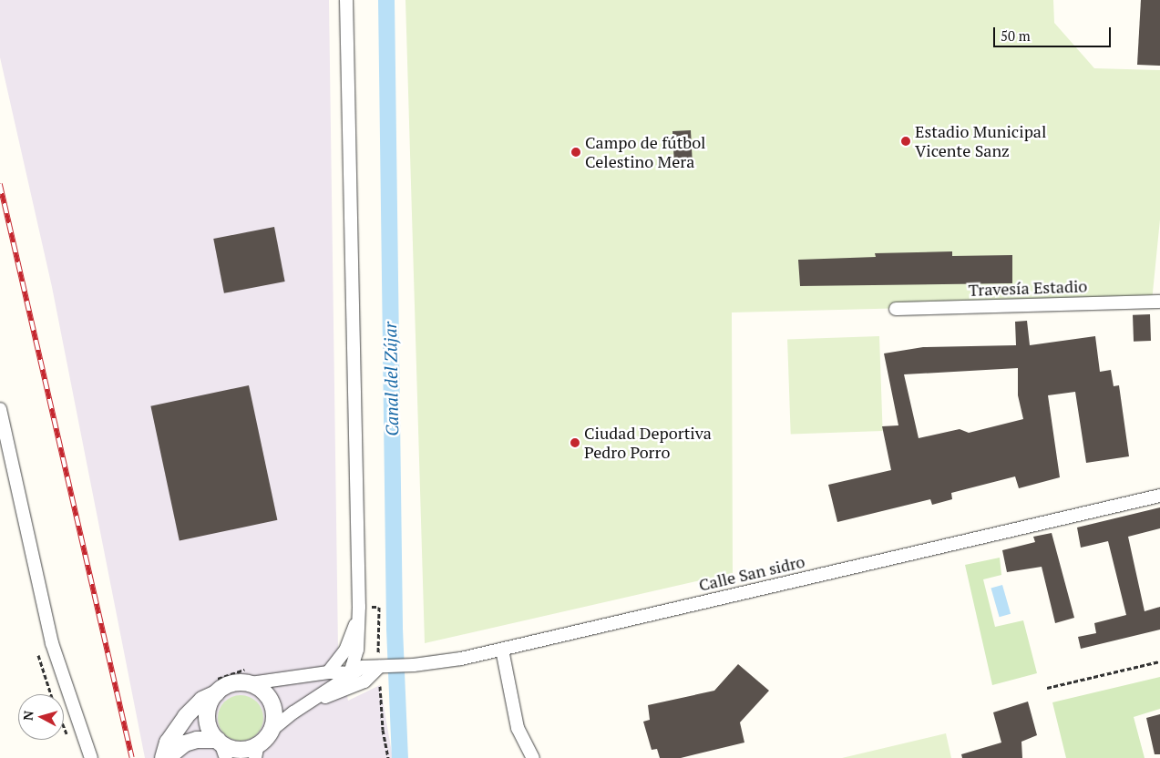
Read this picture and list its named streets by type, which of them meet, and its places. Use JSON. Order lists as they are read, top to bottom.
{
  "streets": {
    "street": ["Travesía Estadio", "Calle San sidro"]
  },
  "water": ["Canal del Zújar"],
  "places": ["Estadio Municipal Vicente Sanz", "Campo de fútbol Celestino Mera", "Ciudad Deportiva Pedro Porro"],
  "scale_bar": "50 m",
  "north": "left"
}
